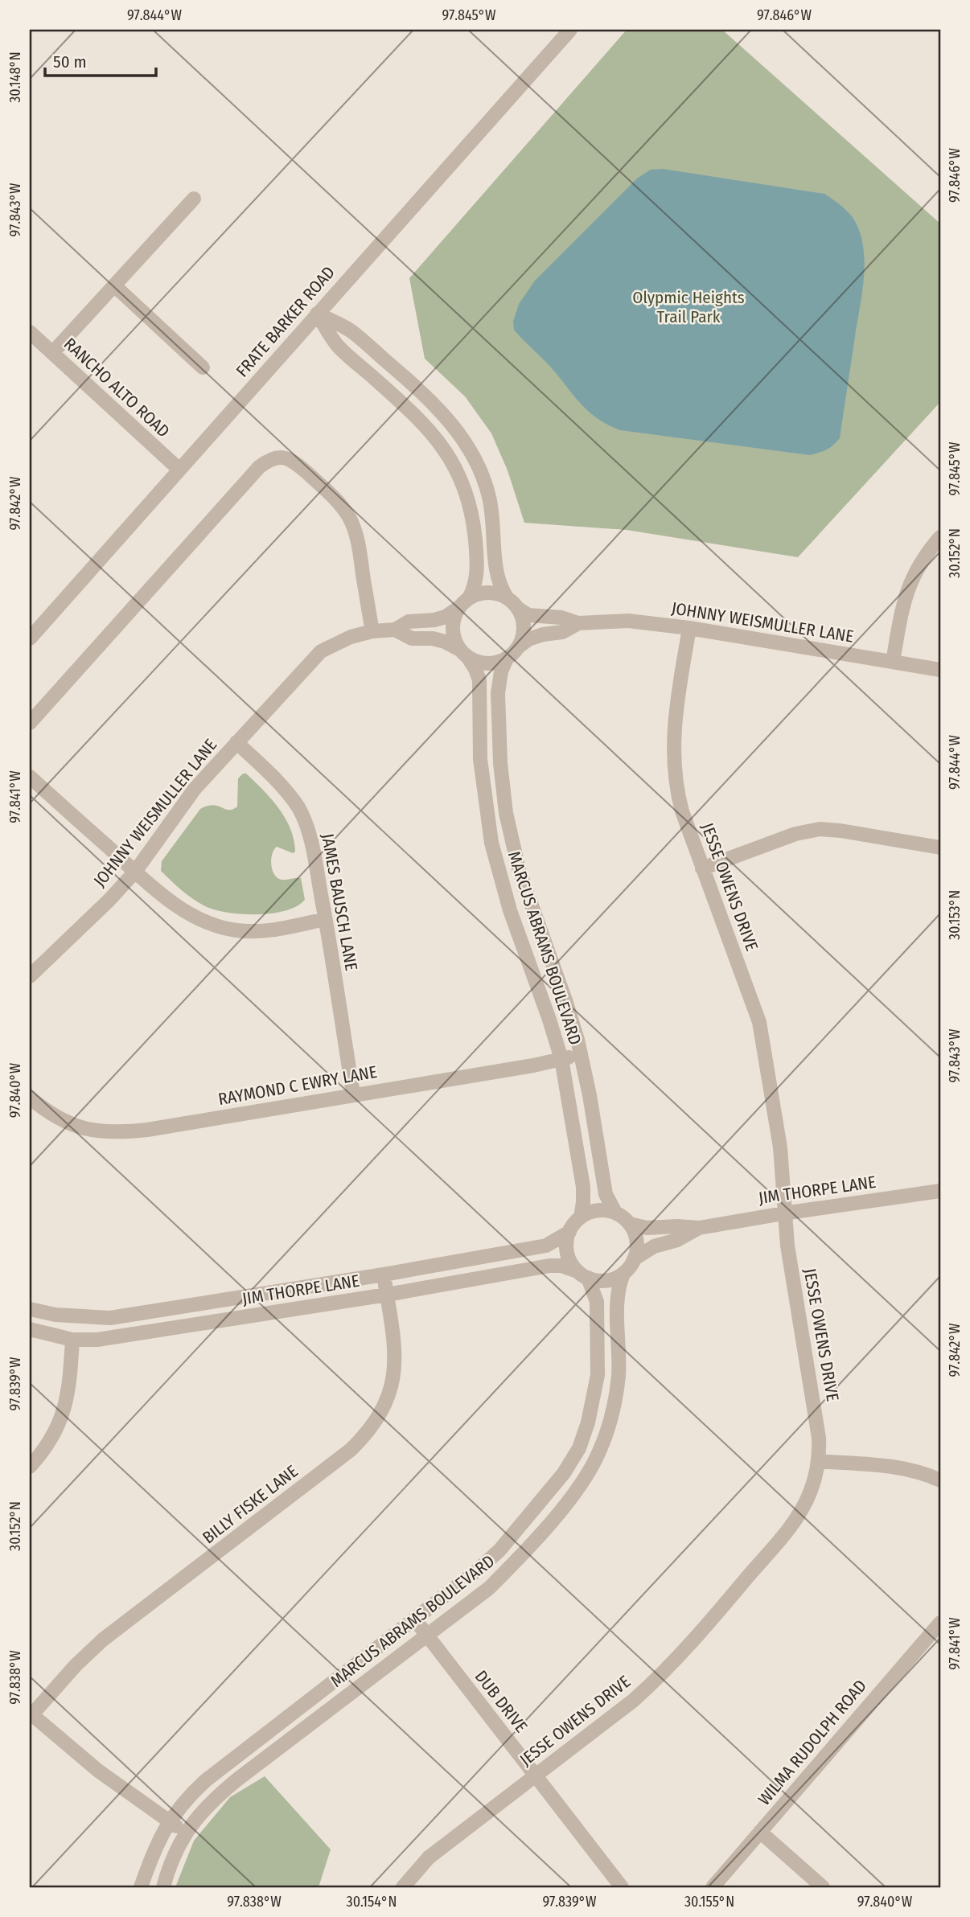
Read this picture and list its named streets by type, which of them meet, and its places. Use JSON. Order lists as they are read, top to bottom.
{
  "streets": {
    "street": [
      "FRATE BARKER ROAD",
      "RANCHO ALTO ROAD",
      "JOHNNY WEISMULLER LANE",
      "JESSE OWENS DRIVE",
      "JAMES BAUSCH LANE",
      "MARCUS ABRAMS BOULEVARD",
      "RAYMOND C EWRY LANE",
      "JIM THORPE LANE",
      "BILLY FISKE LANE",
      "DUB DRIVE",
      "WILMA RUDOLPH ROAD"
    ]
  },
  "crossings": [
    ["FRATE BARKER ROAD", "RANCHO ALTO ROAD"],
    ["JOHNNY WEISMULLER LANE", "JESSE OWENS DRIVE"],
    ["JOHNNY WEISMULLER LANE", "JAMES BAUSCH LANE"],
    ["JOHNNY WEISMULLER LANE", "MARCUS ABRAMS BOULEVARD"],
    ["JESSE OWENS DRIVE", "JIM THORPE LANE"],
    ["JESSE OWENS DRIVE", "DUB DRIVE"],
    ["JAMES BAUSCH LANE", "RAYMOND C EWRY LANE"],
    ["MARCUS ABRAMS BOULEVARD", "RAYMOND C EWRY LANE"],
    ["MARCUS ABRAMS BOULEVARD", "JIM THORPE LANE"],
    ["MARCUS ABRAMS BOULEVARD", "DUB DRIVE"],
    ["JIM THORPE LANE", "BILLY FISKE LANE"]
  ],
  "parks": ["Olypmic Heights Trail Park"],
  "scale_bar": "50 m",
  "coordinates": [
    "97.844°W",
    "97.845°W",
    "97.846°W",
    "30.148°N",
    "97.843°W",
    "97.842°W",
    "30.152°N",
    "97.841°W",
    "30.153°N",
    "97.840°W",
    "97.839°W",
    "97.838°W",
    "30.154°N",
    "30.155°N"
  ]
}
